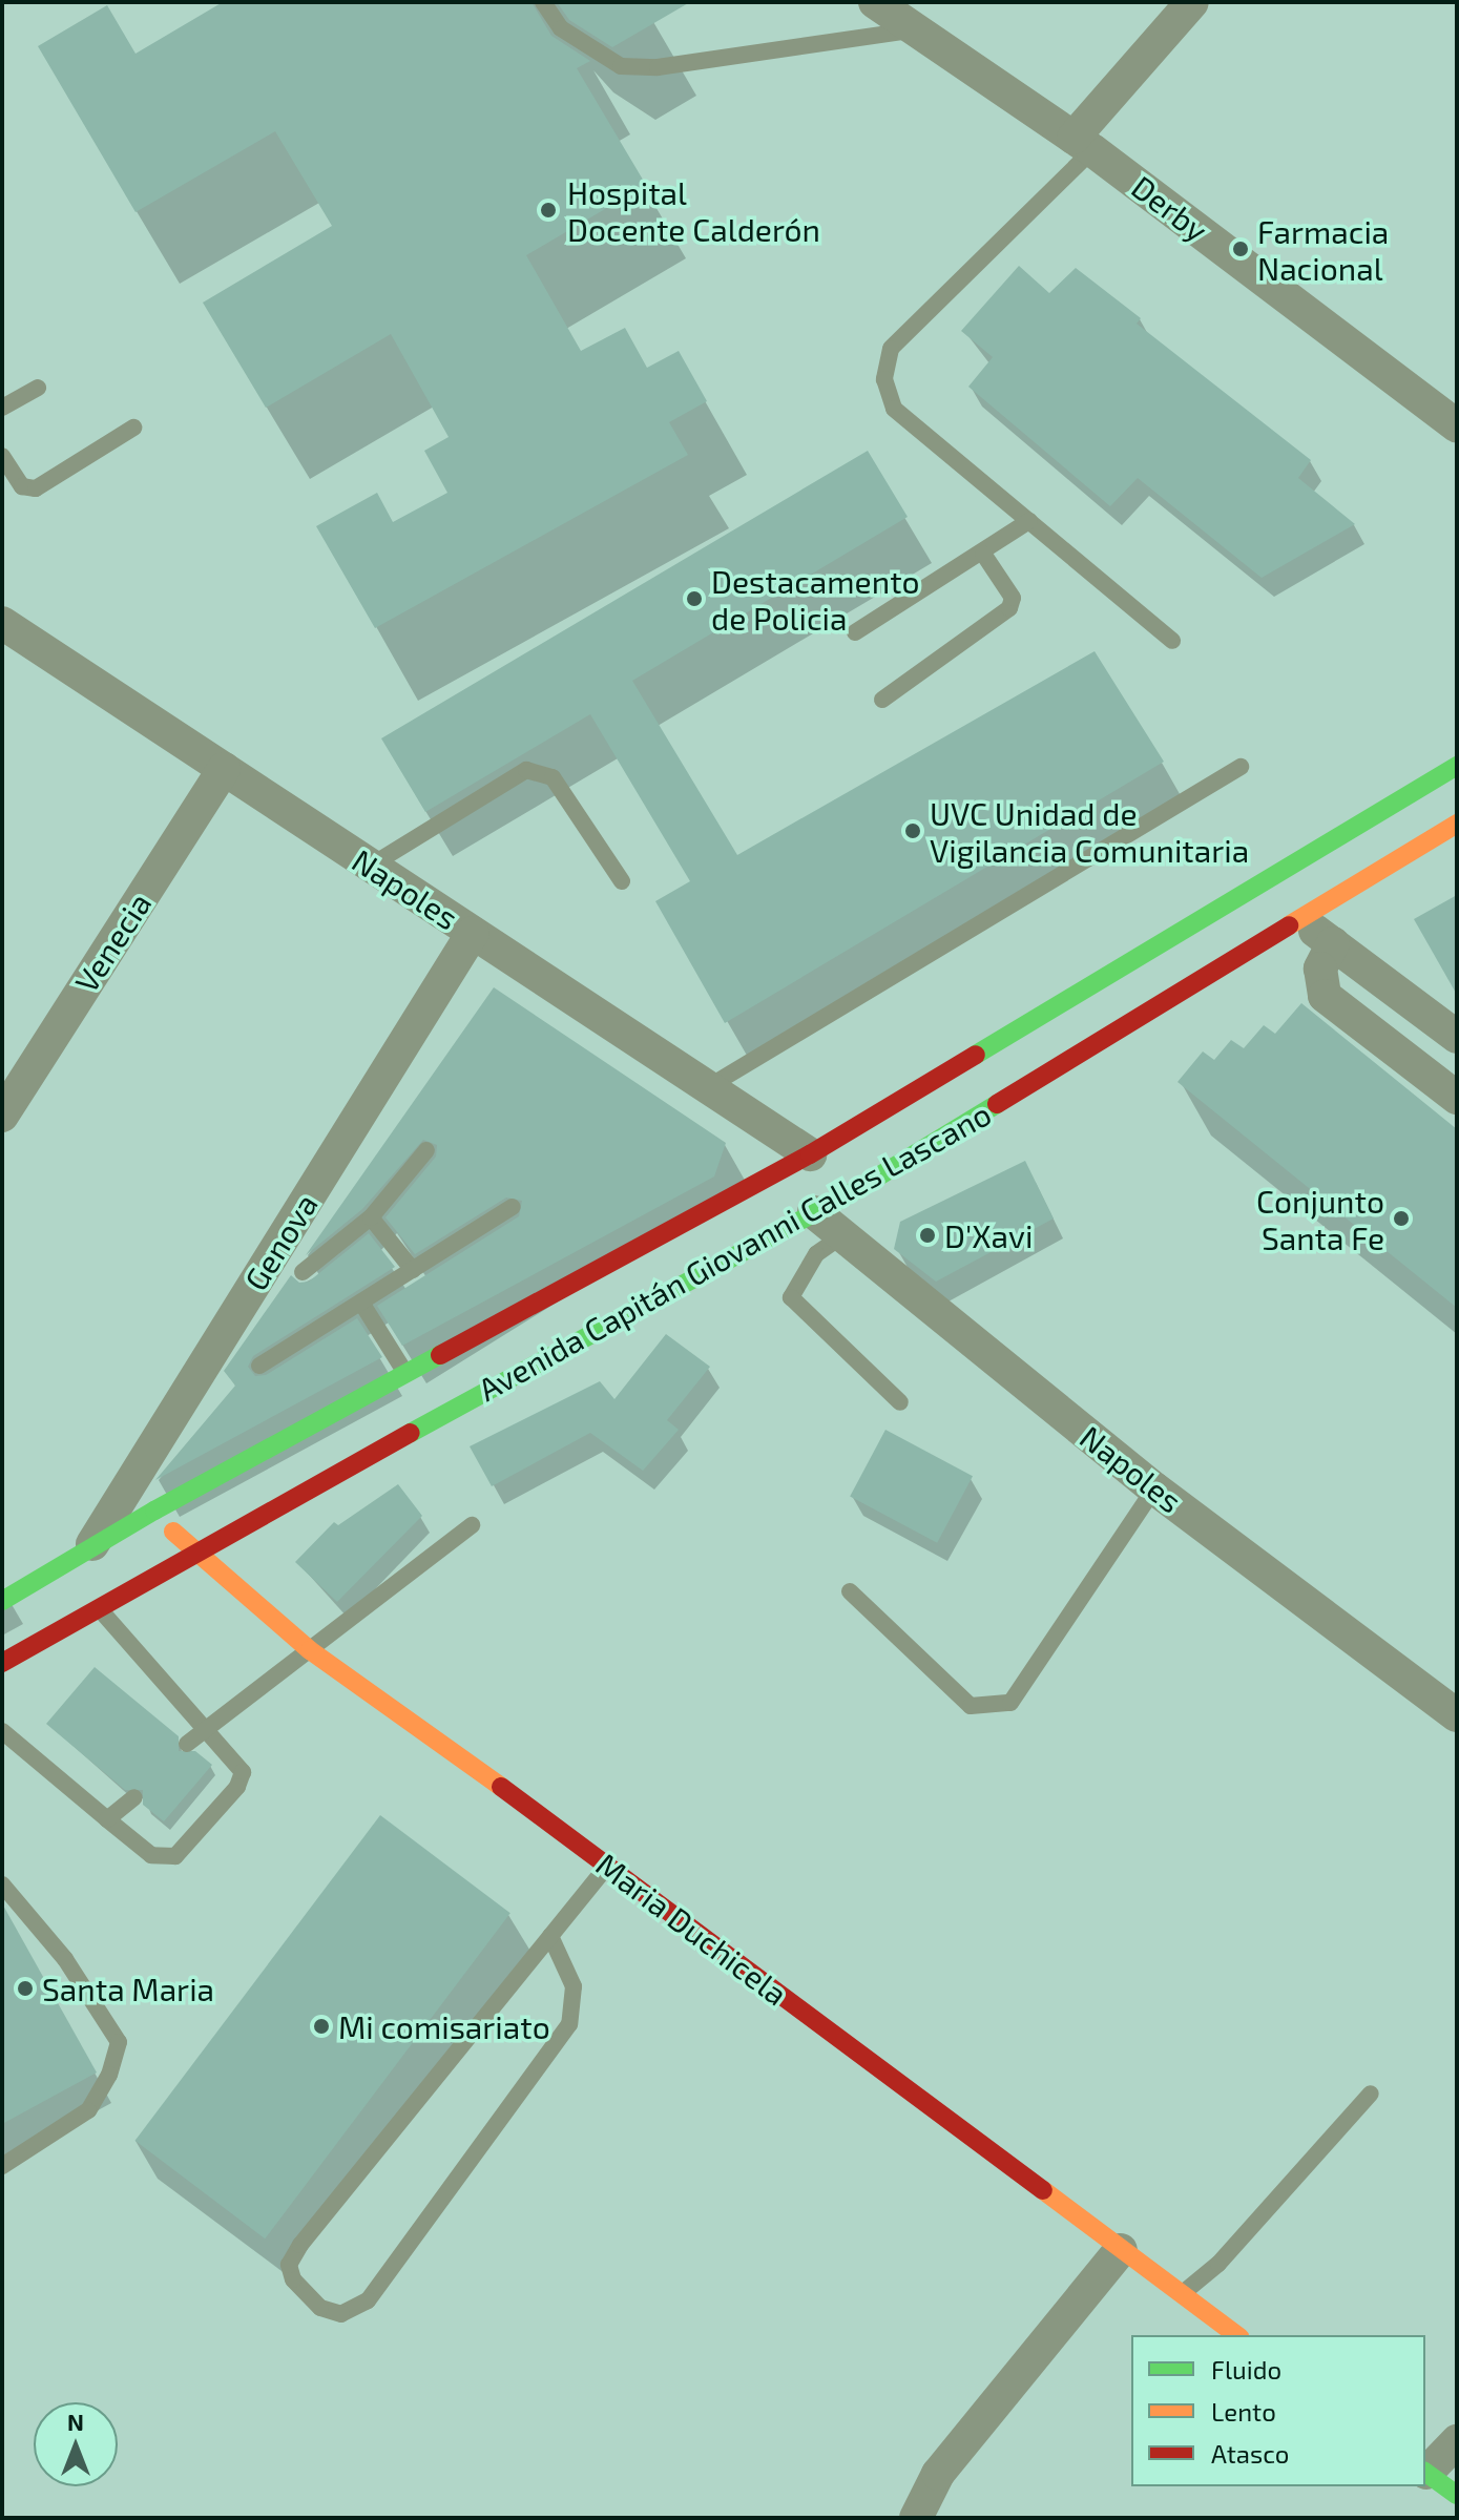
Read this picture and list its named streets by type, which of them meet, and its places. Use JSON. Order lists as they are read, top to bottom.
{
  "streets": {
    "main road": ["Avenida Capitán Giovanni Calles Lascano", "Maria Duchicela"],
    "street": [
      "Derby",
      "Napoles",
      "Venecia",
      "Genova"
    ]
  },
  "crossings": [
    ["Napoles", "Venecia"],
    ["Napoles", "Genova"],
    ["Napoles", "Avenida Capitán Giovanni Calles Lascano"],
    ["Genova", "Avenida Capitán Giovanni Calles Lascano"],
    ["Avenida Capitán Giovanni Calles Lascano", "Maria Duchicela"]
  ],
  "places": [
    "Hospital Docente Calderón",
    "Farmacia Nacional",
    "Destacamento de Policia",
    "UVC Unidad de Vigilancia Comunitaria",
    "Conjunto Santa Fe",
    "D'Xavi",
    "Santa Maria",
    "Mi comisariato"
  ],
  "legend": ["Fluido", "Lento", "Atasco"],
  "north": "top"
}
